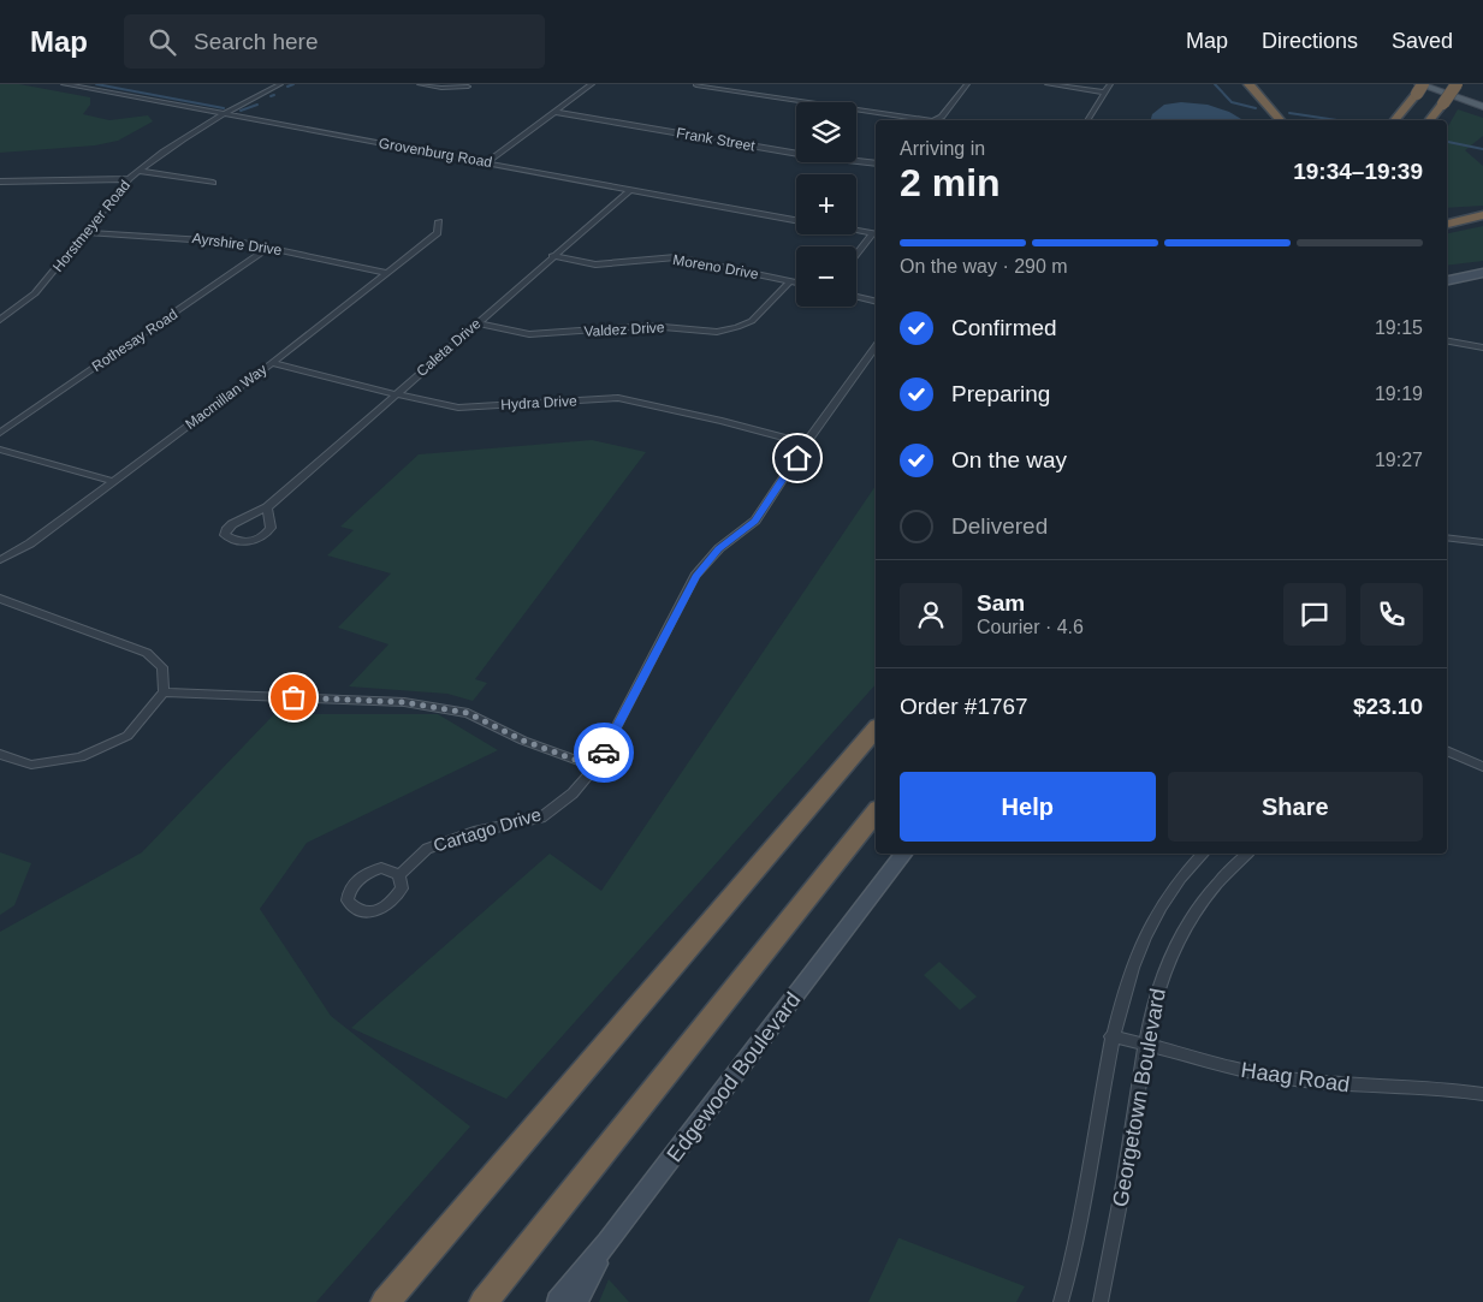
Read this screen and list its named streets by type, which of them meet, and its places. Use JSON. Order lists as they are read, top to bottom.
{
  "streets": {
    "street": [
      "Frank Street",
      "Grovenburg Road",
      "Horstmeyer Road",
      "Ayrshire Drive",
      "Moreno Drive",
      "Valdez Drive",
      "Rothesay Road",
      "Caleta Drive",
      "Macmillan Way",
      "Hydra Drive",
      "Cartago Drive",
      "Edgewood Boulevard",
      "Haag Road",
      "Georgetown Boulevard"
    ]
  },
  "crossings": [
    ["Grovenburg Road", "Horstmeyer Road"],
    ["Grovenburg Road", "Caleta Drive"],
    ["Horstmeyer Road", "Ayrshire Drive"],
    ["Ayrshire Drive", "Rothesay Road"],
    ["Ayrshire Drive", "Macmillan Way"],
    ["Moreno Drive", "Valdez Drive"],
    ["Moreno Drive", "Caleta Drive"],
    ["Valdez Drive", "Caleta Drive"],
    ["Caleta Drive", "Hydra Drive"],
    ["Macmillan Way", "Hydra Drive"],
    ["Hydra Drive", "Cartago Drive"],
    ["Haag Road", "Georgetown Boulevard"]
  ],
  "page": {
    "header": "Map",
    "search": "Search here",
    "nav": ["Map", "Directions", "Saved"],
    "map_buttons": ["+", "−"],
    "heading": ["2 min", "Arriving in", "19:34–19:39"],
    "panel": [
      "Sam",
      "Courier · 4.6",
      "Order #1767",
      "$23.10"
    ],
    "bar": "On the way · 290 m",
    "list": [
      ["Confirmed", "19:15"],
      ["Preparing", "19:19"],
      ["On the way", "19:27"],
      "Delivered"
    ],
    "buttons": ["Help", "Share"]
  }
}
